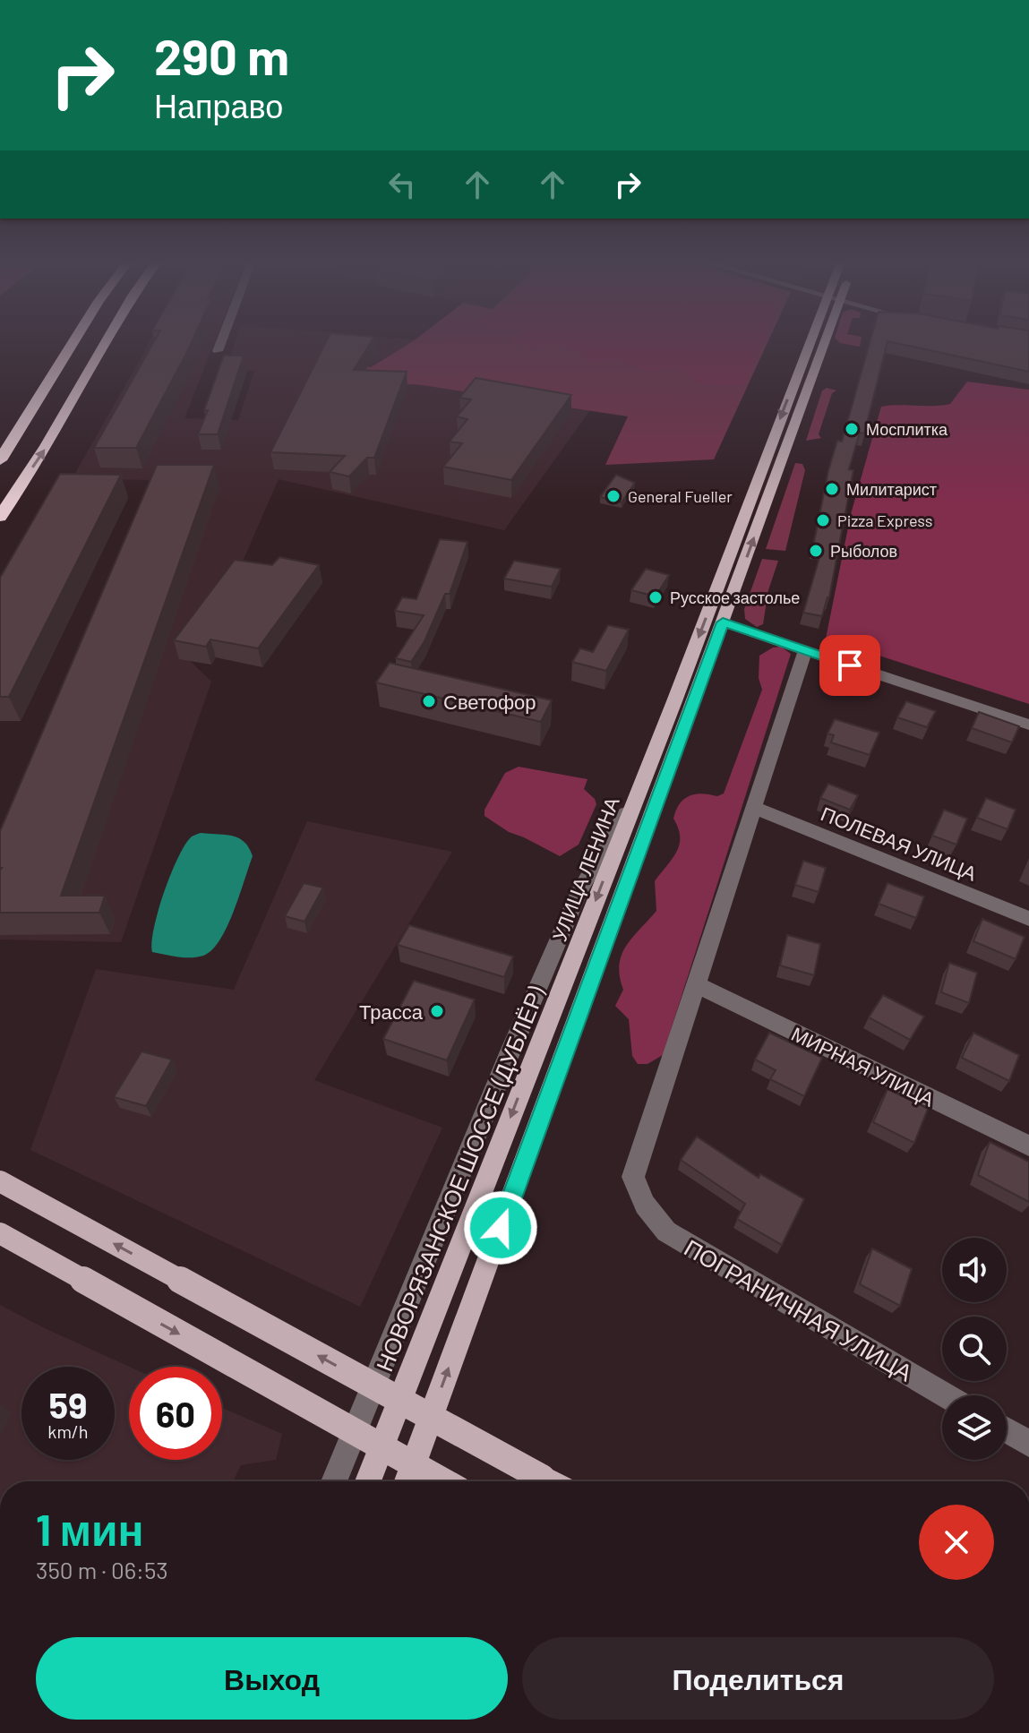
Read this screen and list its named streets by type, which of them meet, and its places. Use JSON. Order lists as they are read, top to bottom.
{
  "streets": {
    "main road": ["УЛИЦА ЛЕНИНА"],
    "street": [
      "ПОЛЕВАЯ УЛИЦА",
      "МИРНАЯ УЛИЦА",
      "НОВОРЯЗАНСКОЕ ШОССЕ (ДУБЛЁР)",
      "ПОГРАНИЧНАЯ УЛИЦА"
    ]
  },
  "crossings": [
    ["УЛИЦА ЛЕНИНА", "НОВОРЯЗАНСКОЕ ШОССЕ (ДУБЛЁР)"],
    ["МИРНАЯ УЛИЦА", "ПОГРАНИЧНАЯ УЛИЦА"]
  ],
  "places": [
    "Мосплитка",
    "Милитарист",
    "General Fueller",
    "Pizza Express",
    "Рыболов",
    "Русское застолье",
    "Светофор",
    "Трасса"
  ],
  "page": {
    "turn": ["290 m", "Направо"],
    "speed": "59 km/h",
    "limit": "60",
    "heading": ["1 мин", "350 m · 06:53"],
    "buttons": ["Выход", "Поделиться"]
  }
}
